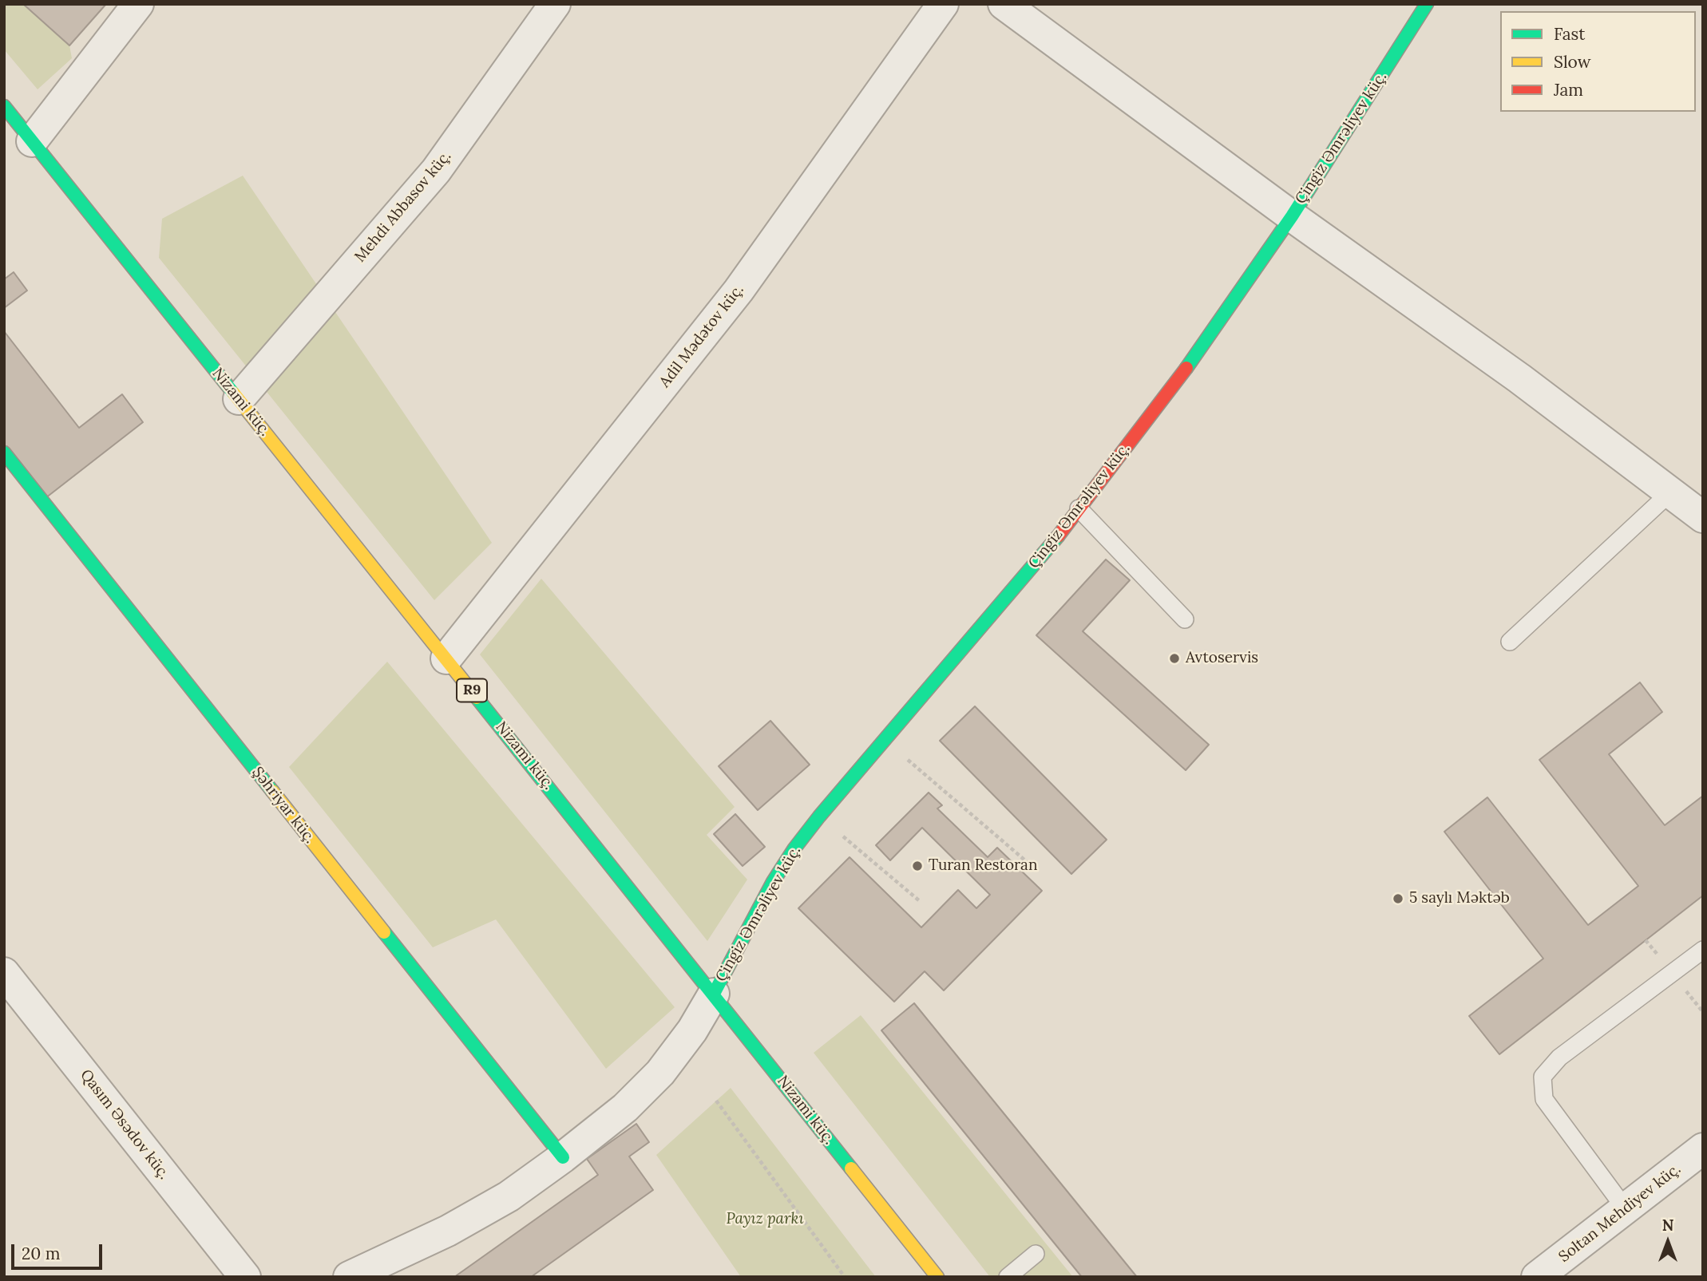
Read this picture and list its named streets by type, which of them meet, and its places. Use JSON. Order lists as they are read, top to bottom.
{
  "streets": {
    "main road": [
      "Çingiz Əmrəliyev küç.",
      "Nizami küç.",
      "R9",
      "Şəhriyar küç."
    ],
    "street": [
      "Mehdi Abbasov küç.",
      "Adil Mədətov küç.",
      "Qasım Əsədov küç.",
      "Soltan Mehdiyev küç."
    ]
  },
  "crossings": [
    ["Çingiz Əmrəliyev küç.", "Nizami küç."],
    ["Mehdi Abbasov küç.", "Nizami küç."],
    ["Adil Mədətov küç.", "Nizami küç."]
  ],
  "parks": ["Payız parkı"],
  "places": ["Avtoservis", "Turan Restoran", "5 saylı Məktəb"],
  "legend": ["Fast", "Slow", "Jam"],
  "scale_bar": "20 m",
  "north": "top"
}
